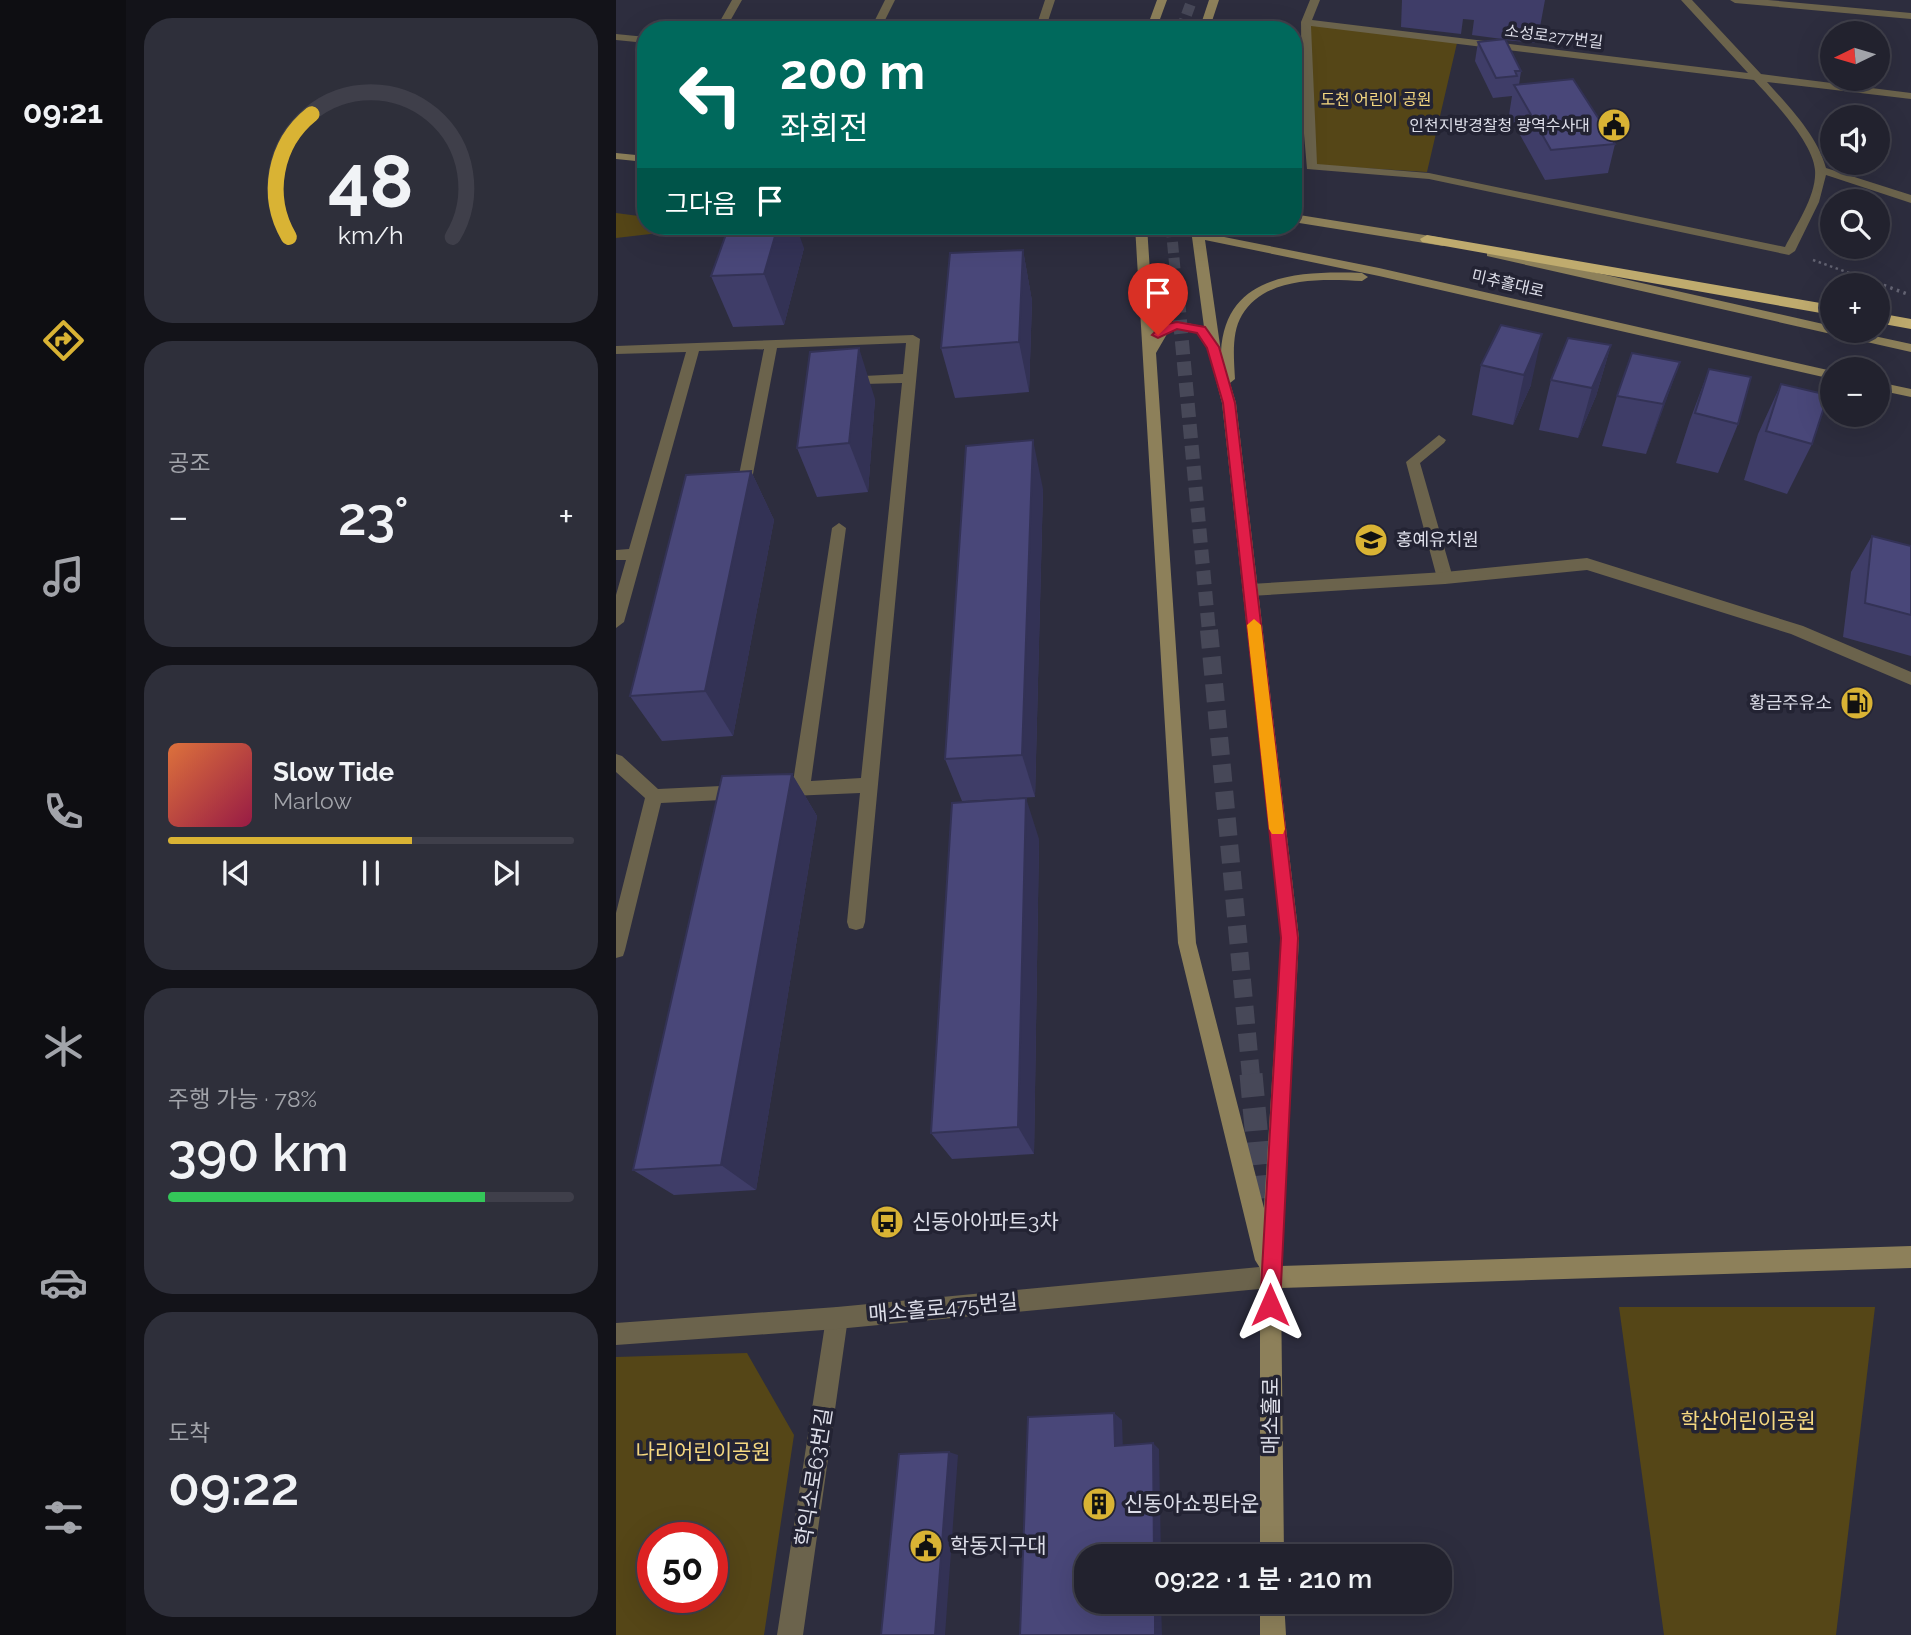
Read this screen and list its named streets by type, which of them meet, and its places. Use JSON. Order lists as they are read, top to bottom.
{
  "streets": {
    "main road": ["미추홀대로", "매소홀로"],
    "street": ["소성로277번길", "매소홀로475번길", "학익소로63번길"]
  },
  "crossings": [
    ["매소홀로475번길", "매소홀로"],
    ["매소홀로475번길", "학익소로63번길"]
  ],
  "parks": ["도천 어린이 공원", "학산어린이공원", "나리어린이공원"],
  "places": {
    "public building": ["인천지방경찰청 광역수사대", "학동지구대"],
    "school or university": ["홍예유치원"],
    "fuel station": ["황금주유소"],
    "bus stop": ["신동아아파트3차"],
    "building": ["신동아쇼핑타운"]
  },
  "north": "left",
  "page": {
    "tabs": "09:21",
    "map_buttons": ["+", "−"],
    "turn": ["200 m", "좌회전"],
    "then": "그다음",
    "tile": [
      "공조",
      ["주행 가능 · 78%", "390 km"],
      ["도착", "09:22"]
    ],
    "heat": ["−", "23°", "+"],
    "song": ["Slow Tide", "Marlow"],
    "limit": "50",
    "trip": "09:22 · 1 분 · 210 m",
    "gauge": ["48", "km/h"]
  }
}
